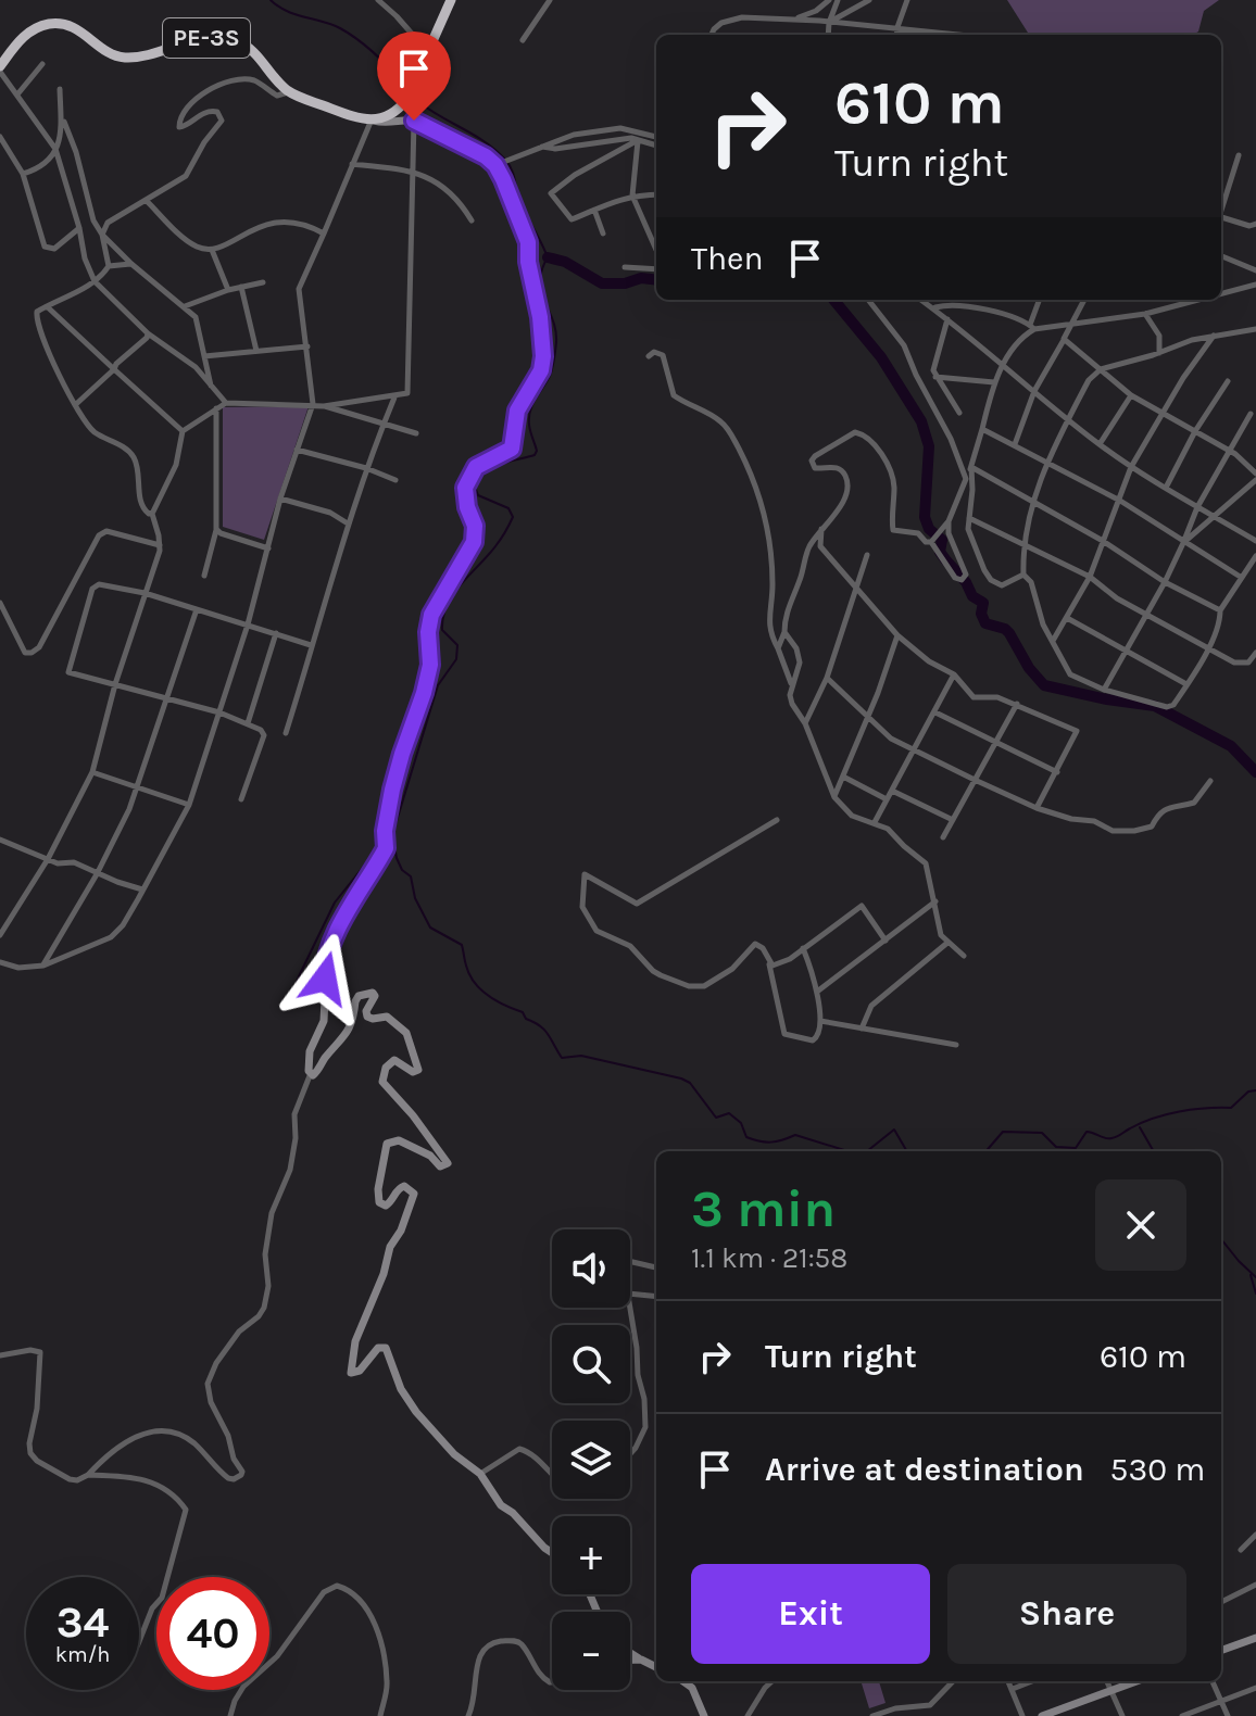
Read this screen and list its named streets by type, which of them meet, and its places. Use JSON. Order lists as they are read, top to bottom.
{
  "streets": {
    "highway": ["PE-3S"]
  },
  "page": {
    "turn": ["610 m", "Turn right"],
    "then": "Then",
    "heading": ["3 min", "1.1 km · 21:58"],
    "map_buttons": ["+", "−"],
    "list": [
      {
        "name": "Turn right",
        "value": "610 m"
      },
      {
        "name": "Arrive at destination",
        "value": "530 m"
      }
    ],
    "buttons": ["Exit", "Share"],
    "speed": "34 km/h",
    "limit": "40"
  }
}
